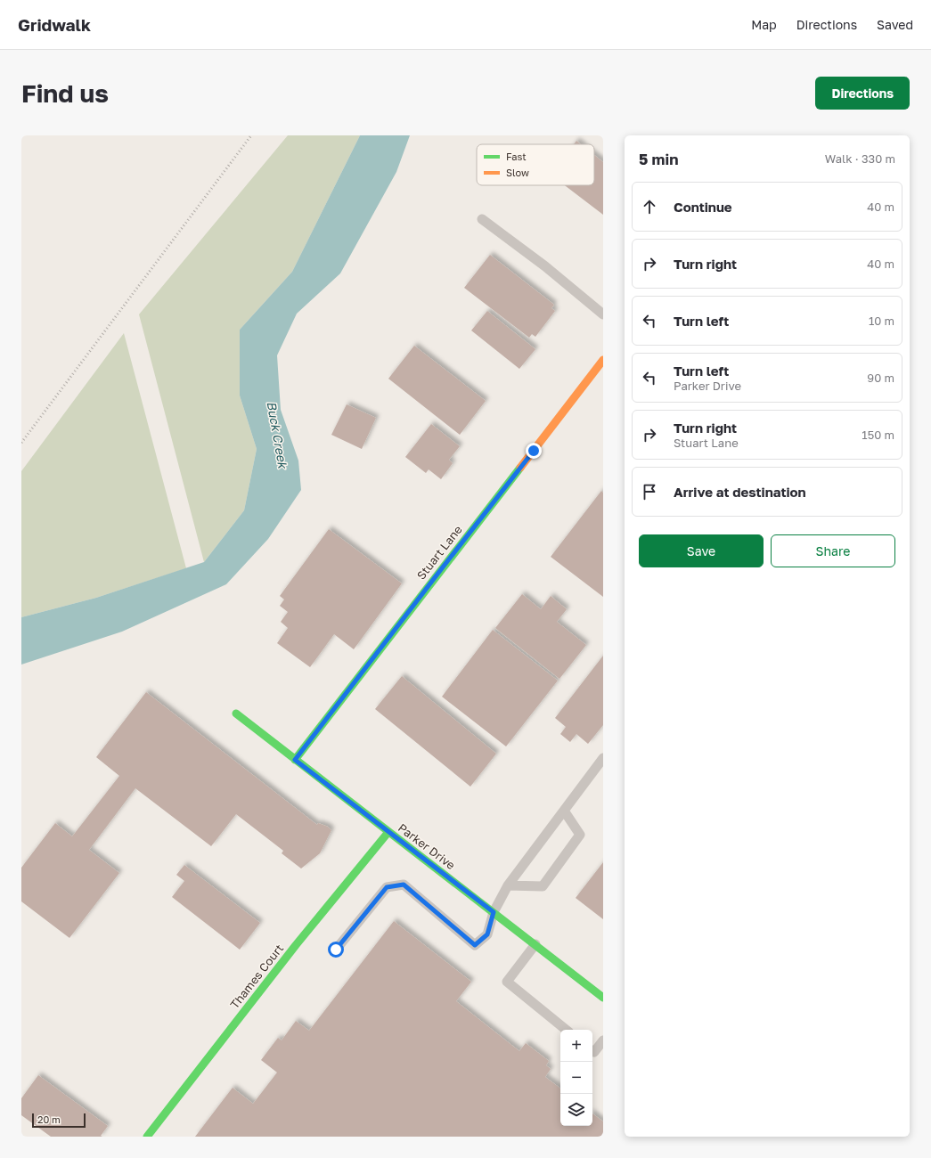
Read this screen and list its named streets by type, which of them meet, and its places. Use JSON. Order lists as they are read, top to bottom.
{
  "streets": {
    "street": ["Stuart Lane", "Parker Drive", "Thames Court"]
  },
  "crossings": [
    ["Stuart Lane", "Parker Drive"],
    ["Parker Drive", "Thames Court"]
  ],
  "water": ["Buck Creek"],
  "legend": ["Fast", "Slow"],
  "scale_bar": "20 m",
  "page": {
    "header": "Gridwalk",
    "nav": ["Map", "Directions", "Saved"],
    "buttons": [
      "Directions",
      ["Save", "Share"]
    ],
    "title": "Find us",
    "heading": ["5 min", "Walk · 330 m"],
    "list": [
      ["Continue", "40 m"],
      ["Turn right", "40 m"],
      ["Turn left", "10 m"],
      ["Turn left", "Parker Drive", "90 m"],
      ["Turn right", "Stuart Lane", "150 m"],
      "Arrive at destination"
    ],
    "map_buttons": ["+", "−"],
    "scale": "20 m"
  }
}
